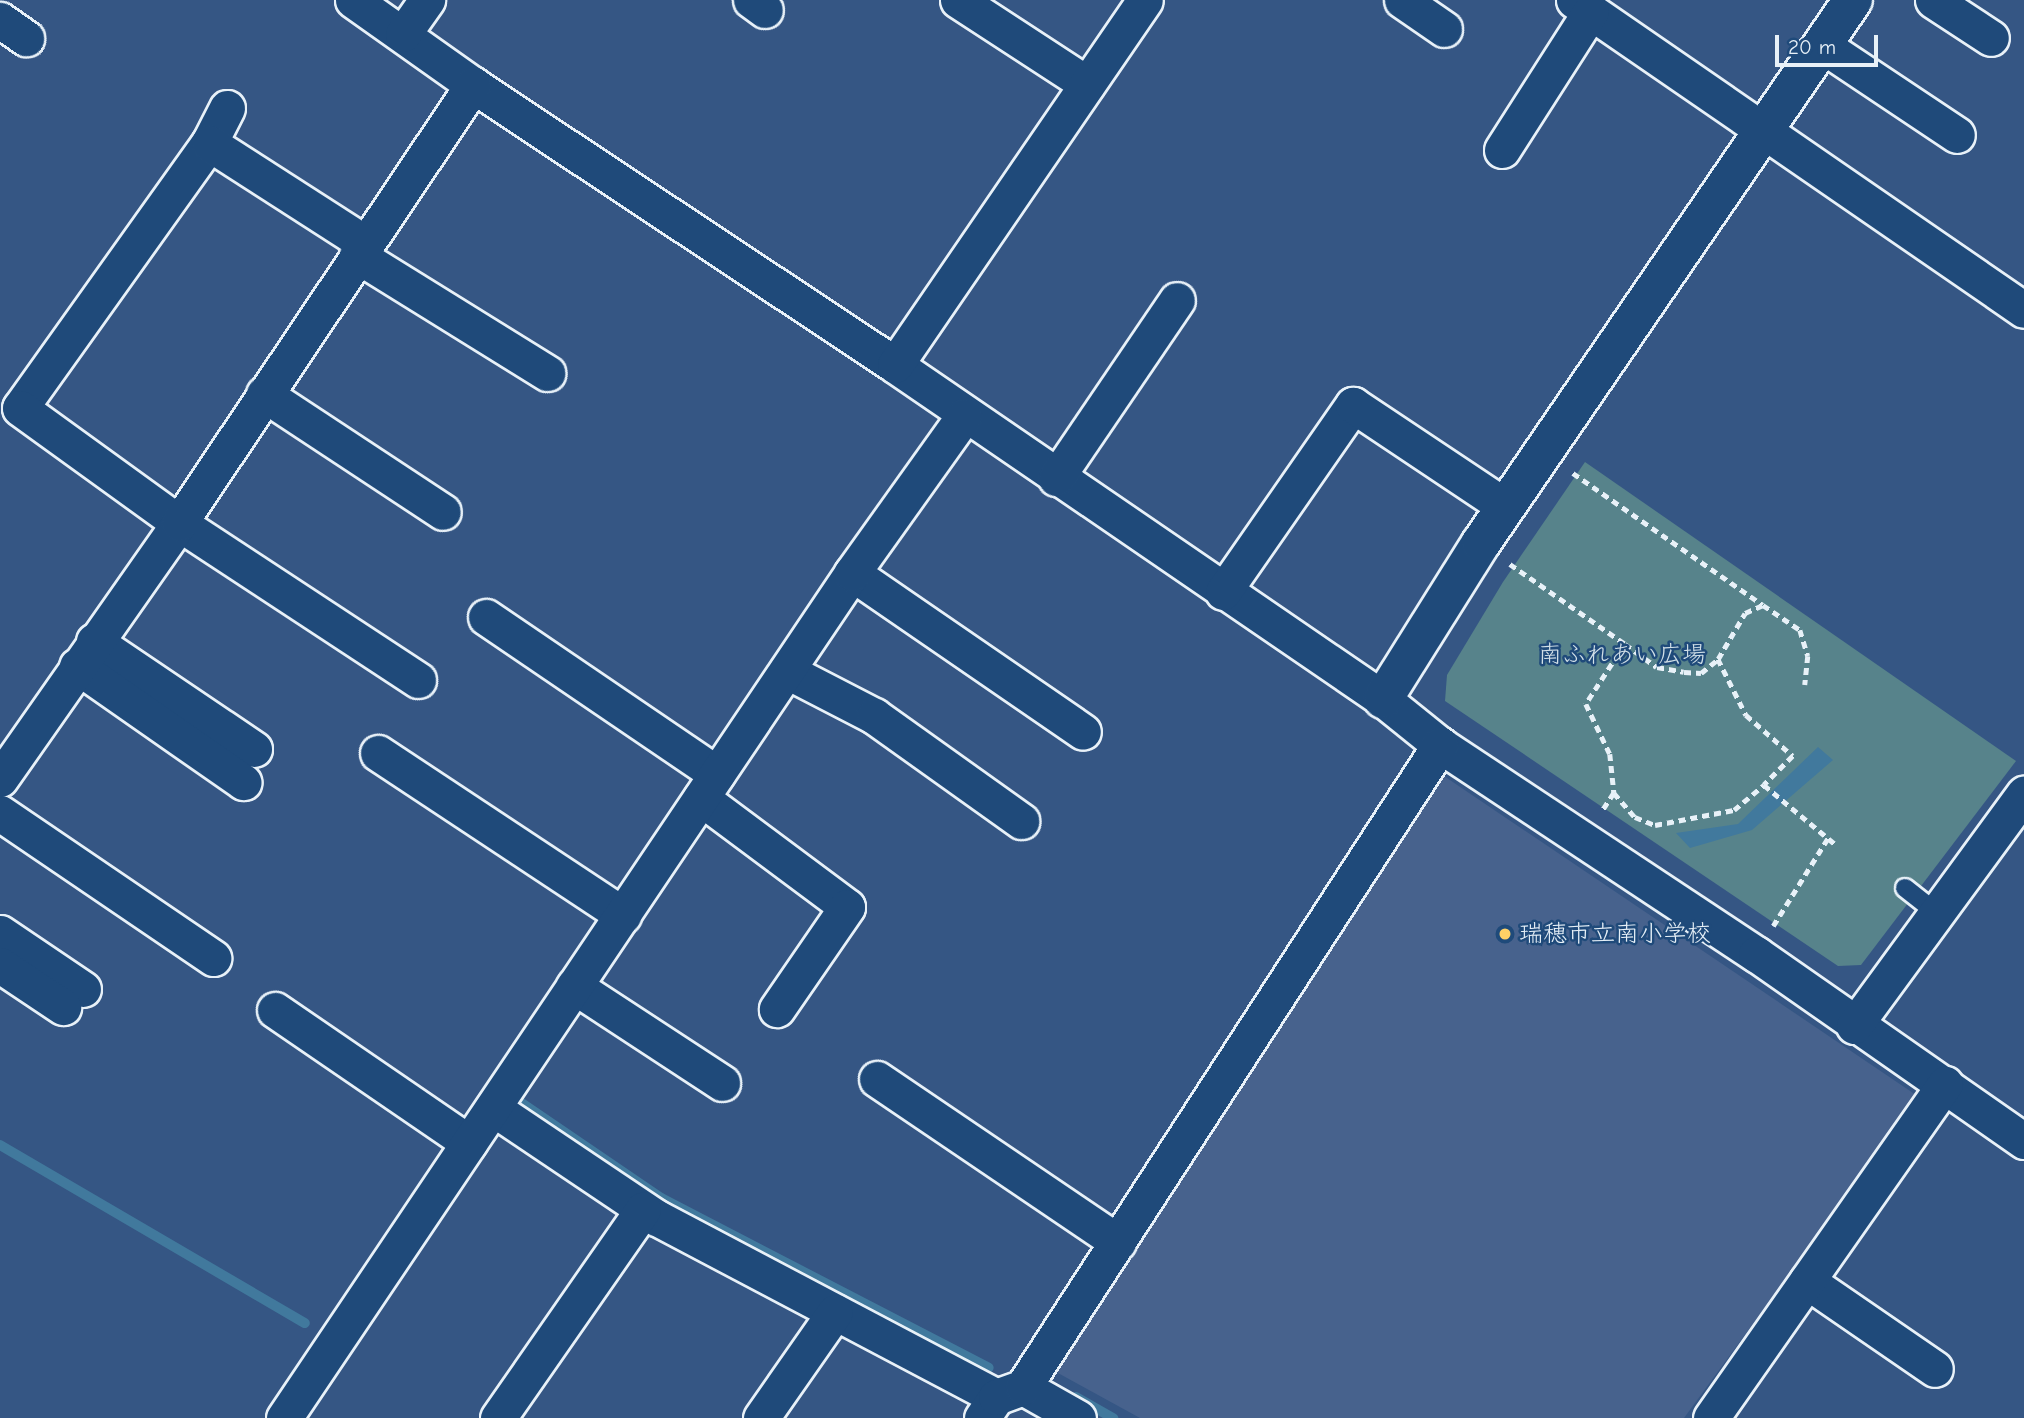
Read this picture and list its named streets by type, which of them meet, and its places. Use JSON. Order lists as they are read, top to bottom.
{
  "parks": ["南ふれあい広場"],
  "places": ["瑞穂市立南小学校"],
  "scale_bar": "20 m"
}
